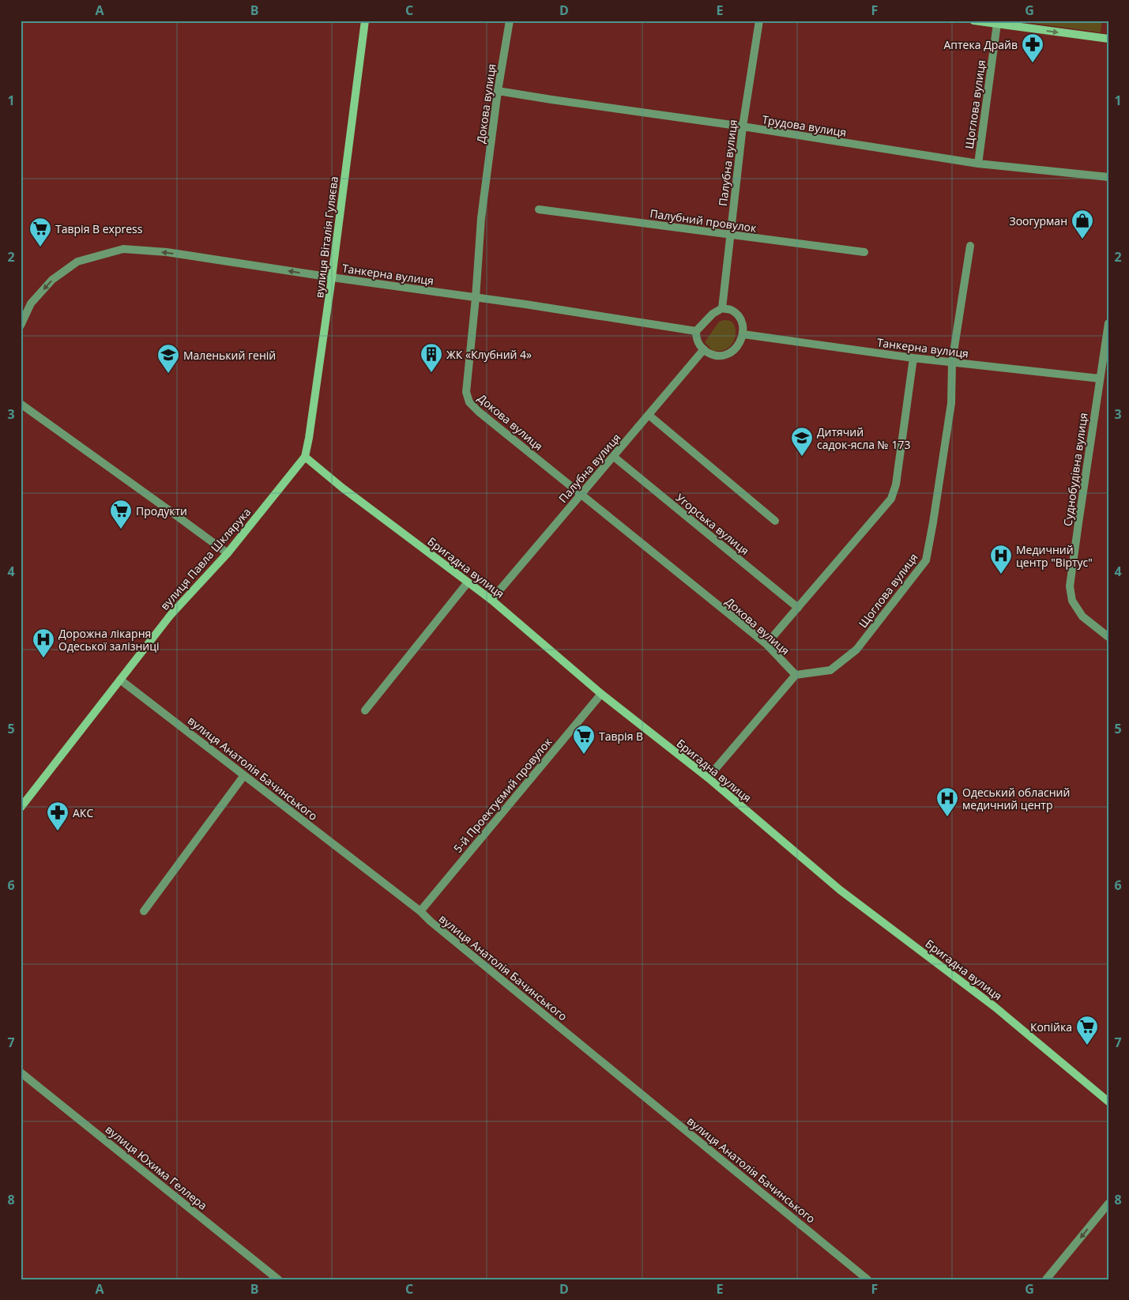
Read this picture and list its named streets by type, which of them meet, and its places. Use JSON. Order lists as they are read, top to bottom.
{
  "streets": {
    "street": [
      "Докова вулиця",
      "Щоглова вулиця",
      "Трудова вулиця",
      "Палубна вулиця",
      "Палубний провулок",
      "вулиця Віталія Гуляєва",
      "Танкерна вулиця",
      "Суднобудівна вулиця",
      "Угорська вулиця",
      "вулиця Павла Шклярука",
      "Бригадна вулиця",
      "вулиця Анатолія Бачинського",
      "5-й Проектуємий провулок",
      "вулиця Юхима Геллера"
    ]
  },
  "crossings": [
    ["Докова вулиця", "Щоглова вулиця"],
    ["Докова вулиця", "Трудова вулиця"],
    ["Докова вулиця", "Палубна вулиця"],
    ["Докова вулиця", "Танкерна вулиця"],
    ["Щоглова вулиця", "Трудова вулиця"],
    ["Щоглова вулиця", "Танкерна вулиця"],
    ["Трудова вулиця", "Палубна вулиця"],
    ["Палубна вулиця", "Палубний провулок"],
    ["Палубна вулиця", "Танкерна вулиця"],
    ["Палубна вулиця", "Угорська вулиця"],
    ["Палубна вулиця", "Бригадна вулиця"],
    ["вулиця Віталія Гуляєва", "Танкерна вулиця"],
    ["вулиця Віталія Гуляєва", "вулиця Павла Шклярука"],
    ["вулиця Віталія Гуляєва", "Бригадна вулиця"],
    ["Танкерна вулиця", "Суднобудівна вулиця"],
    ["вулиця Павла Шклярука", "Бригадна вулиця"],
    ["вулиця Павла Шклярука", "вулиця Анатолія Бачинського"],
    ["Бригадна вулиця", "5-й Проектуємий провулок"],
    ["вулиця Анатолія Бачинського", "5-й Проектуємий провулок"]
  ],
  "places": {
    "pharmacy": ["Аптека Драйв", "АКС"],
    "shop": ["Зоогурман"],
    "supermarket": [
      "Таврія В express",
      "Продукти",
      "Таврія В",
      "Копійка"
    ],
    "building": ["ЖК «Клубний 4»"],
    "school or university": ["Маленький геній", "Дитячий садок-ясла № 173"],
    "hospital": ["Медичний центр \"Віртус\"", "Дорожна лікарня Одеської залізниці", "Одеський обласний медичний центр"]
  },
  "grid": {
    "columns": [
      "A",
      "B",
      "C",
      "D",
      "E",
      "F",
      "G"
    ],
    "rows": [
      "1",
      "2",
      "3",
      "4",
      "5",
      "6",
      "7",
      "8"
    ]
  }
}
